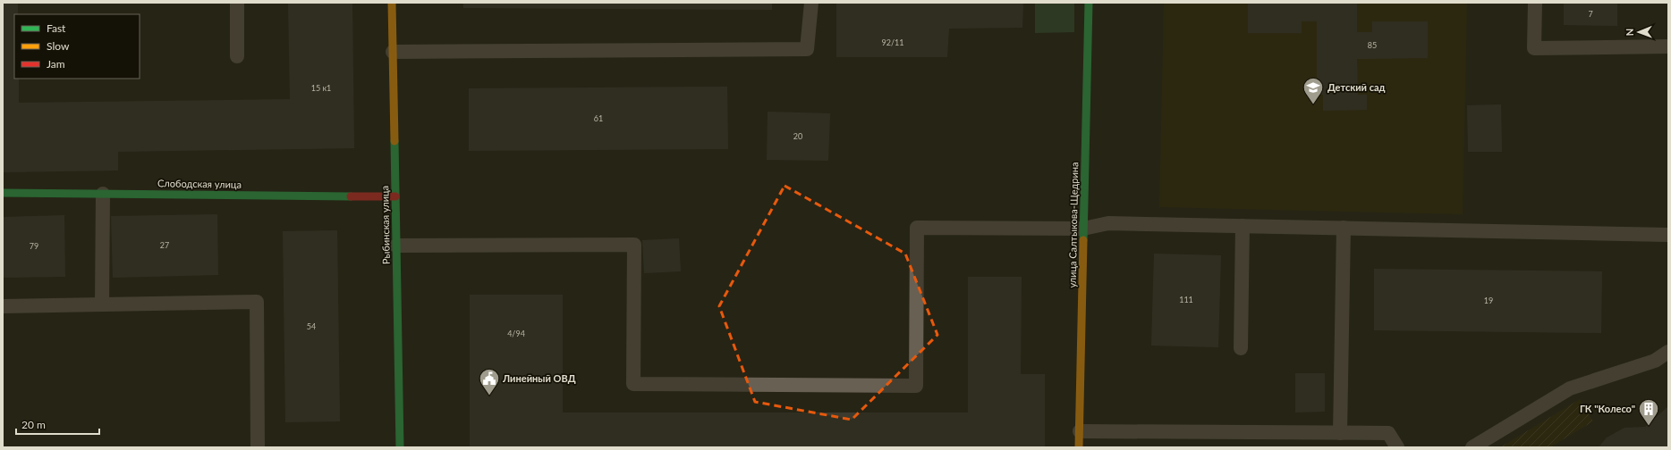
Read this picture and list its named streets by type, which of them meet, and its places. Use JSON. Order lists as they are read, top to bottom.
{
  "streets": {
    "street": ["Слободская улица", "Рыбинская улица", "улица Салтыкова-Щедрина"]
  },
  "crossings": [
    ["Слободская улица", "Рыбинская улица"]
  ],
  "places": {
    "school or university": ["Детский сад"],
    "public building": ["Линейный ОВД"],
    "building": ["ГК \"Колесо\""]
  },
  "house_numbers": [
    "7",
    "92/11",
    "85",
    "15 к1",
    "61",
    "20",
    "27",
    "79",
    "111",
    "19",
    "54",
    "4/94"
  ],
  "legend": ["Fast", "Slow", "Jam"],
  "scale_bar": "20 m",
  "north": "left"
}
